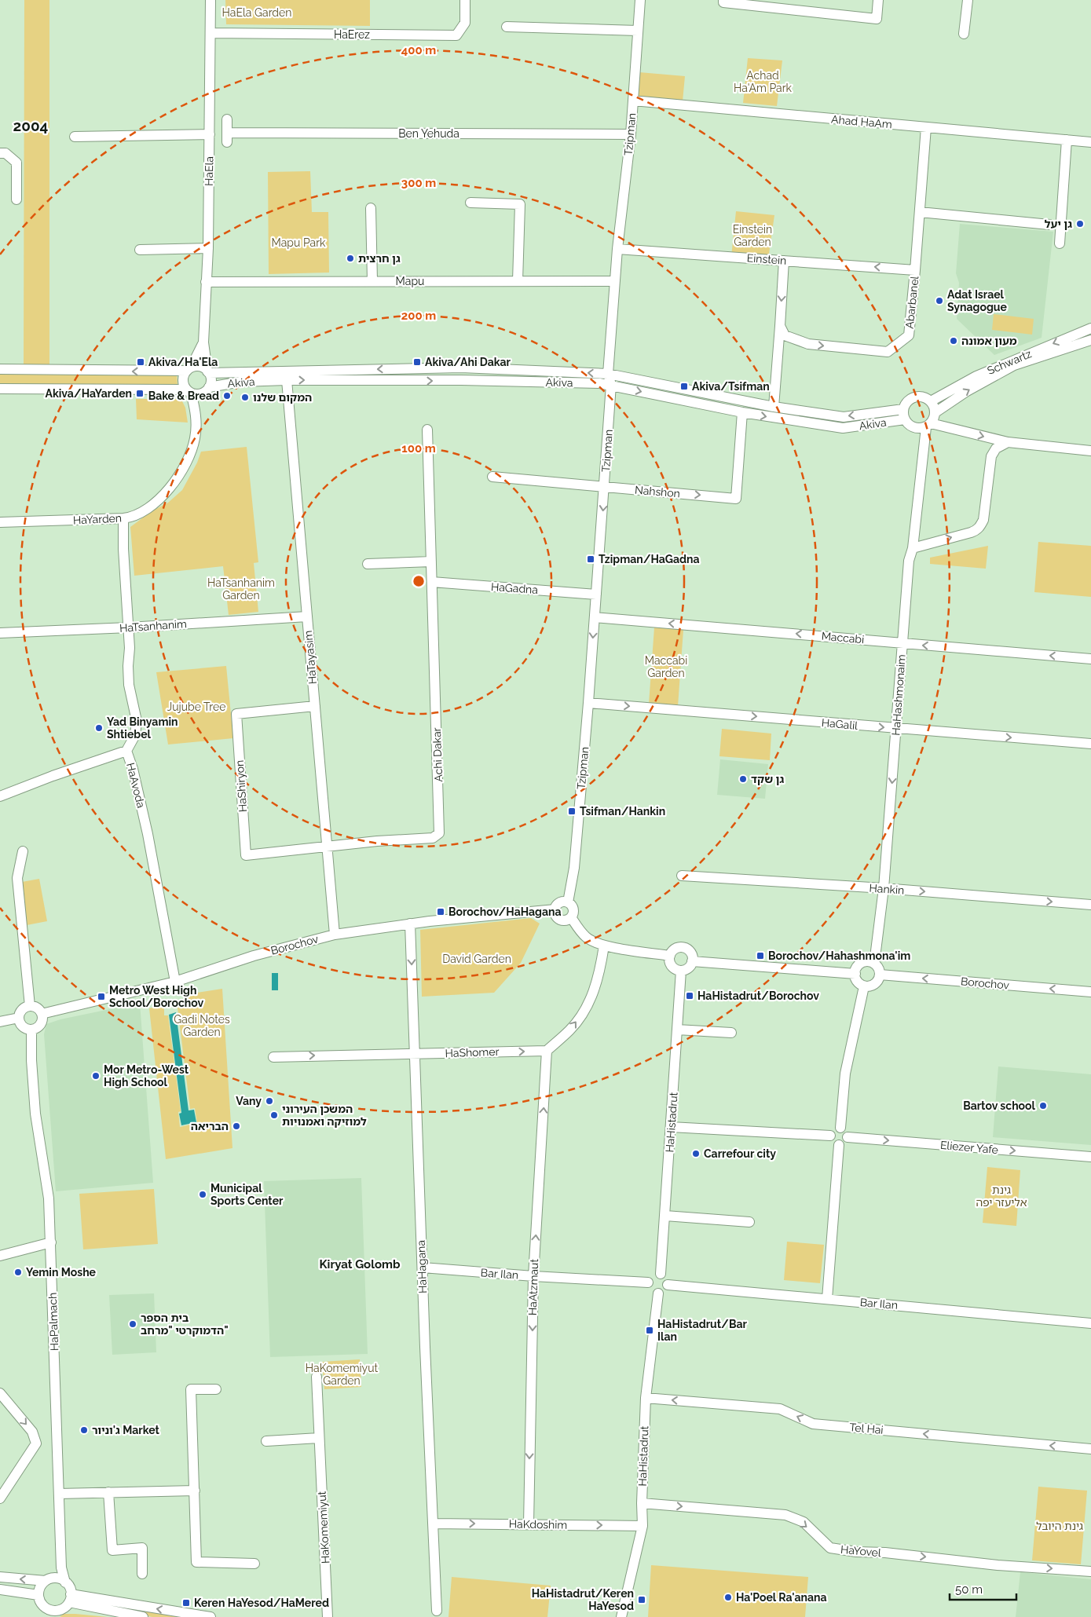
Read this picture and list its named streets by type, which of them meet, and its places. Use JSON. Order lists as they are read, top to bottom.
{
  "streets": {
    "street": [
      "HaErez",
      "Ahad HaAm",
      "Ben Yehuda",
      "Tzipman",
      "HaEla",
      "Einstein",
      "Mapu",
      "Abarbanel",
      "Schwartz",
      "Akiva",
      "Nahshon",
      "HaYarden",
      "HaGadna",
      "HaTsanhanim",
      "Maccabi",
      "HaTayasim",
      "HaHashmonaim",
      "HaGalil",
      "Achi Dakar",
      "HaAvoda",
      "HaShiryon",
      "Hankin",
      "Borochov",
      "HaShomer",
      "HaHistadrut",
      "Eliezer Yafe",
      "HaHagana",
      "Bar Ilan",
      "HaAtzmaut",
      "HaPalmach",
      "Tel Hai",
      "HaKdoshim",
      "HaKomemiyut",
      "HaYovel"
    ]
  },
  "crossings": [
    ["HaErez", "HaEla"],
    ["Ahad HaAm", "Tzipman"],
    ["Ahad HaAm", "Abarbanel"],
    ["Ben Yehuda", "Tzipman"],
    ["Tzipman", "Einstein"],
    ["Tzipman", "Mapu"],
    ["Tzipman", "Akiva"],
    ["Tzipman", "Nahshon"],
    ["Tzipman", "HaGadna"],
    ["Tzipman", "Maccabi"],
    ["Tzipman", "HaGalil"],
    ["Tzipman", "Borochov"],
    ["HaEla", "Mapu"],
    ["HaEla", "Akiva"],
    ["HaEla", "HaYarden"],
    ["Einstein", "Abarbanel"],
    ["Schwartz", "Akiva"],
    ["Schwartz", "HaHashmonaim"],
    ["Akiva", "Nahshon"],
    ["Akiva", "HaYarden"],
    ["Akiva", "HaTayasim"],
    ["Akiva", "HaHashmonaim"],
    ["HaYarden", "HaAvoda"],
    ["HaGadna", "Achi Dakar"],
    ["HaTsanhanim", "HaTayasim"],
    ["HaTsanhanim", "HaAvoda"],
    ["Maccabi", "HaHashmonaim"],
    ["HaTayasim", "Achi Dakar"],
    ["HaTayasim", "HaShiryon"],
    ["HaTayasim", "Borochov"],
    ["HaHashmonaim", "HaGalil"],
    ["HaHashmonaim", "Hankin"],
    ["HaHashmonaim", "Borochov"],
    ["Achi Dakar", "HaShiryon"],
    ["HaAvoda", "Borochov"],
    ["Borochov", "HaHagana"],
    ["Borochov", "HaPalmach"],
    ["HaShomer", "HaHagana"],
    ["HaShomer", "HaAtzmaut"],
    ["HaHistadrut", "Bar Ilan"],
    ["HaHistadrut", "Tel Hai"],
    ["HaHistadrut", "HaKdoshim"],
    ["HaHistadrut", "HaYovel"],
    ["HaHagana", "Bar Ilan"],
    ["HaHagana", "HaKdoshim"],
    ["Bar Ilan", "HaAtzmaut"],
    ["HaAtzmaut", "HaKdoshim"]
  ],
  "one_way": [
    "Einstein",
    "Maccabi",
    "HaGalil",
    "Hankin",
    "HaShomer",
    "Eliezer Yafe",
    "Tel Hai",
    "HaKdoshim",
    "HaYovel"
  ],
  "districts": ["2004", "Kiryat Golomb"],
  "parks": [
    "HaEla Garden",
    "Achad Ha'Am Park",
    "Einstein Garden",
    "Mapu Park",
    "HaTsanhanim Garden",
    "Maccabi Garden",
    "Jujube Tree",
    "David Garden",
    "Gadi Notes Garden",
    "גינת אליעזר יפה",
    "HaKomemiyut Garden",
    "גינת היובל"
  ],
  "places": {
    "other": [
      "גן יעל",
      "גן חרצית",
      "Adat Israel Synagogue",
      "מעון אמונה",
      "Bake & Bread",
      "המקום שלנו",
      "Yad Binyamin Shtiebel",
      "גן שקד",
      "Mor Metro-West High School",
      "Vany",
      "Bartov school",
      "המשכן העירוני למוזיקה ואמנויות",
      "הבריאה",
      "Carrefour city",
      "Municipal Sports Center",
      "Yemin Moshe",
      "בית הספר הדמוקרטי \"מרחב\"",
      "ג'וניור Market",
      "Ha'Poel Ra'anana"
    ],
    "transit": [
      "Akiva/Ha'Ela",
      "Akiva/Ahi Dakar",
      "Akiva/Tsifman",
      "Akiva/HaYarden",
      "Tzipman/HaGadna",
      "Tsifman/Hankin",
      "Borochov/HaHagana",
      "Borochov/Hahashmona'im",
      "HaHistadrut/Borochov",
      "Metro West High School/Borochov",
      "HaHistadrut/Bar Ilan",
      "HaHistadrut/Keren HaYesod",
      "Keren HaYesod/HaMered"
    ]
  },
  "scale_bar": "50 m",
  "rings": [
    "400 m",
    "300 m",
    "200 m",
    "100 m"
  ]
}
